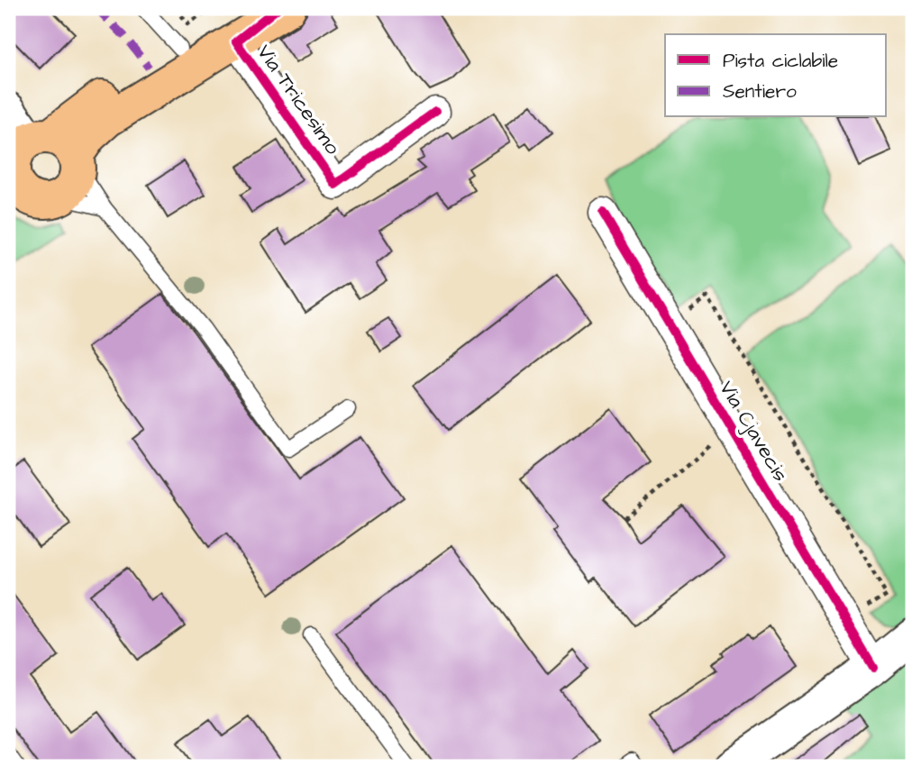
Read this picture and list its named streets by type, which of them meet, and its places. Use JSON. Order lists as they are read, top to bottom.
{
  "streets": {
    "main road": ["Via Tricesimo"],
    "street": ["Via Cjavecis"]
  },
  "legend": ["Pista ciclabile", "Sentiero"]
}
